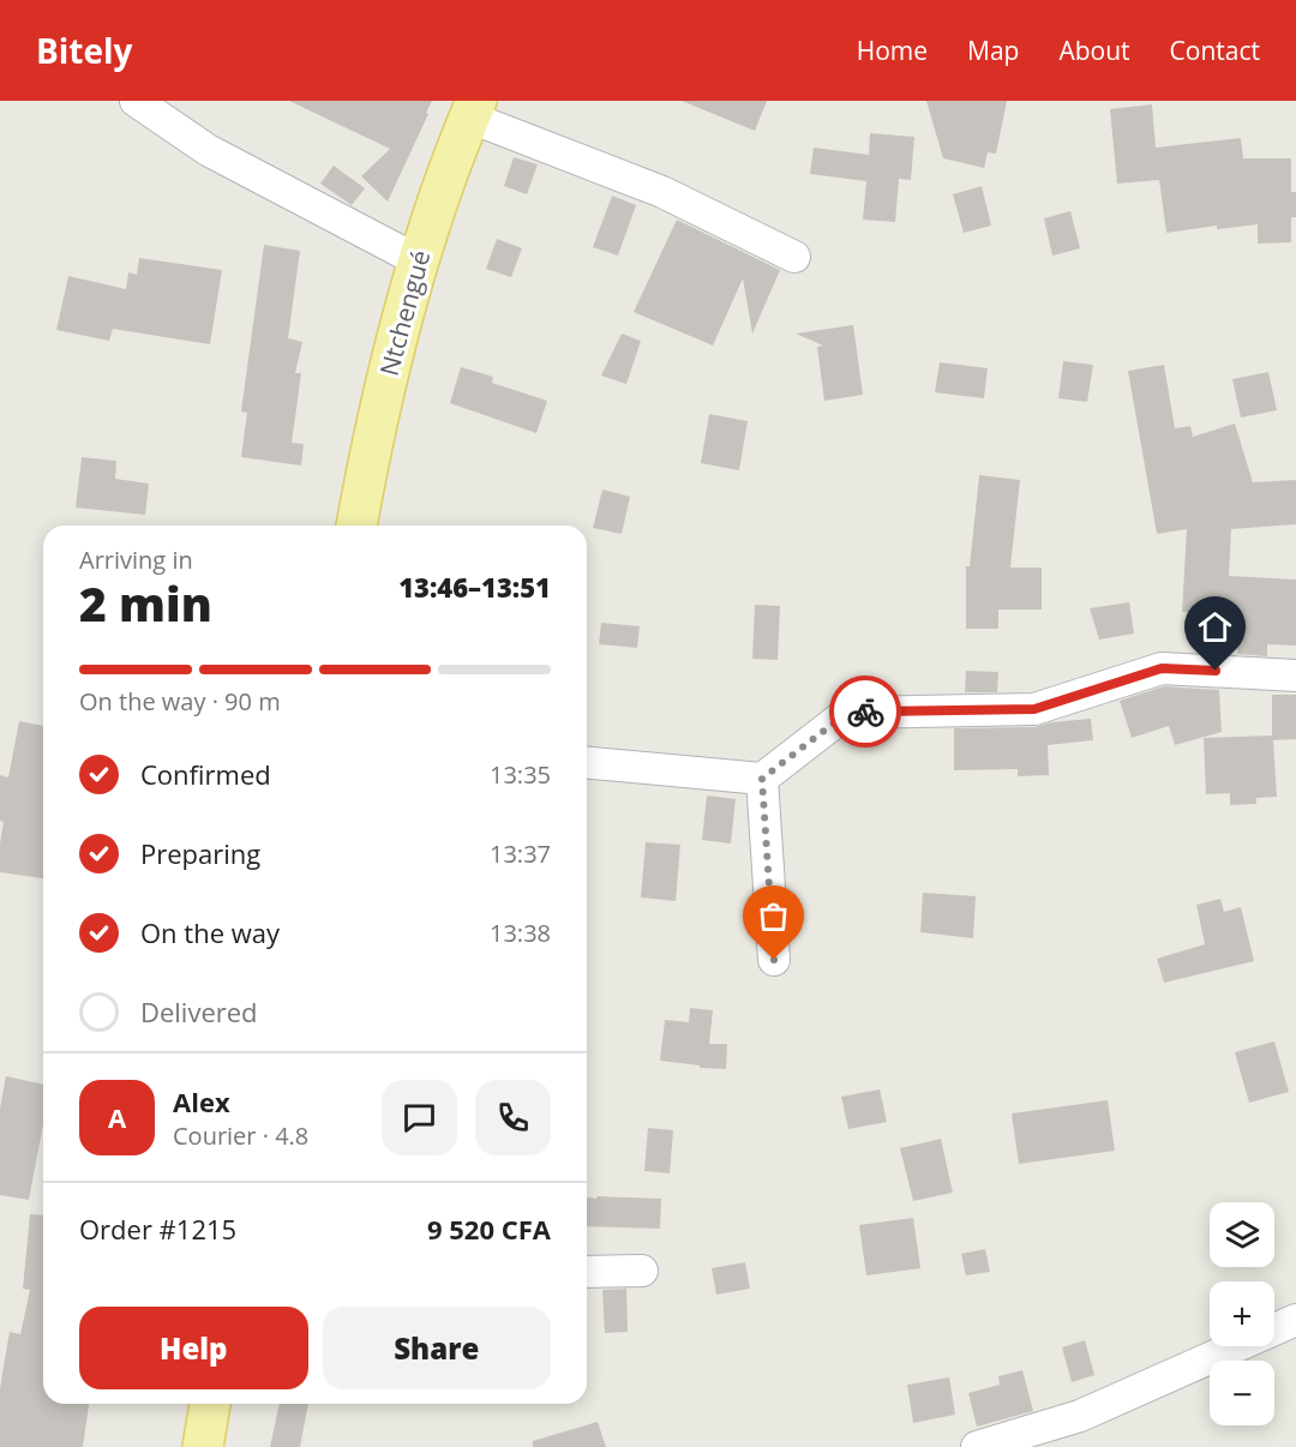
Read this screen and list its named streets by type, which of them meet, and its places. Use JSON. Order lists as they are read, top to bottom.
{
  "streets": {
    "main road": ["Ntchengué"]
  },
  "page": {
    "header": "Bitely",
    "nav": [
      "Home",
      "Map",
      "About",
      "Contact"
    ],
    "heading": ["2 min", "Arriving in", "13:46–13:51"],
    "panel": [
      "Alex",
      "Courier · 4.8",
      "Order #1215",
      "9 520 CFA"
    ],
    "bar": "On the way · 90 m",
    "list": [
      ["Confirmed", "13:35"],
      ["Preparing", "13:37"],
      ["On the way", "13:38"],
      "Delivered"
    ],
    "round": "A",
    "map_buttons": ["+", "−"],
    "buttons": ["Help", "Share"]
  }
}
